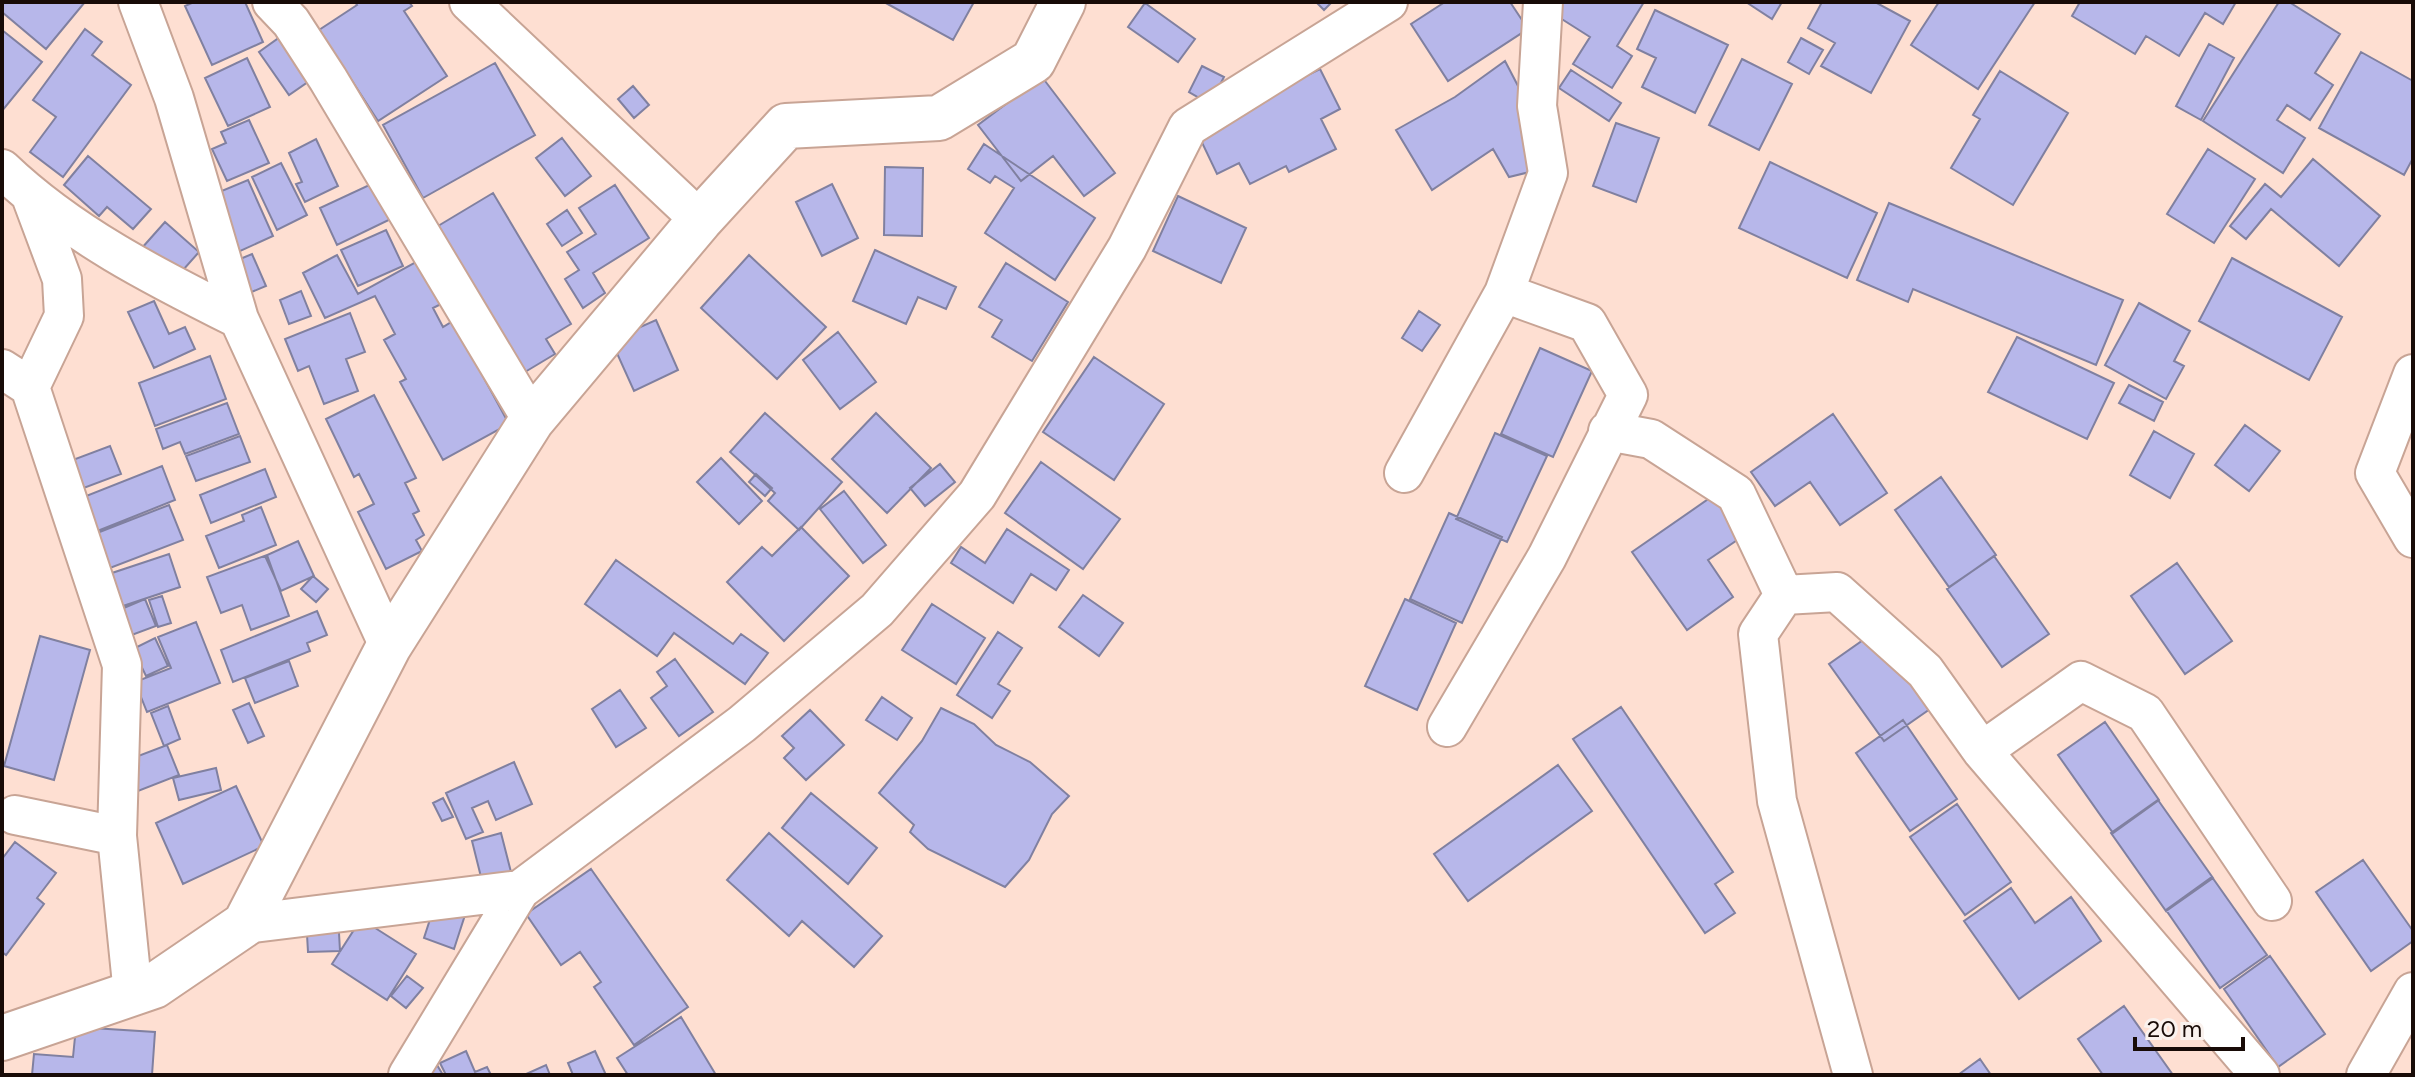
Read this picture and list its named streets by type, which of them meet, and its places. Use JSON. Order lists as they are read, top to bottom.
{
  "scale_bar": "20 m"
}
